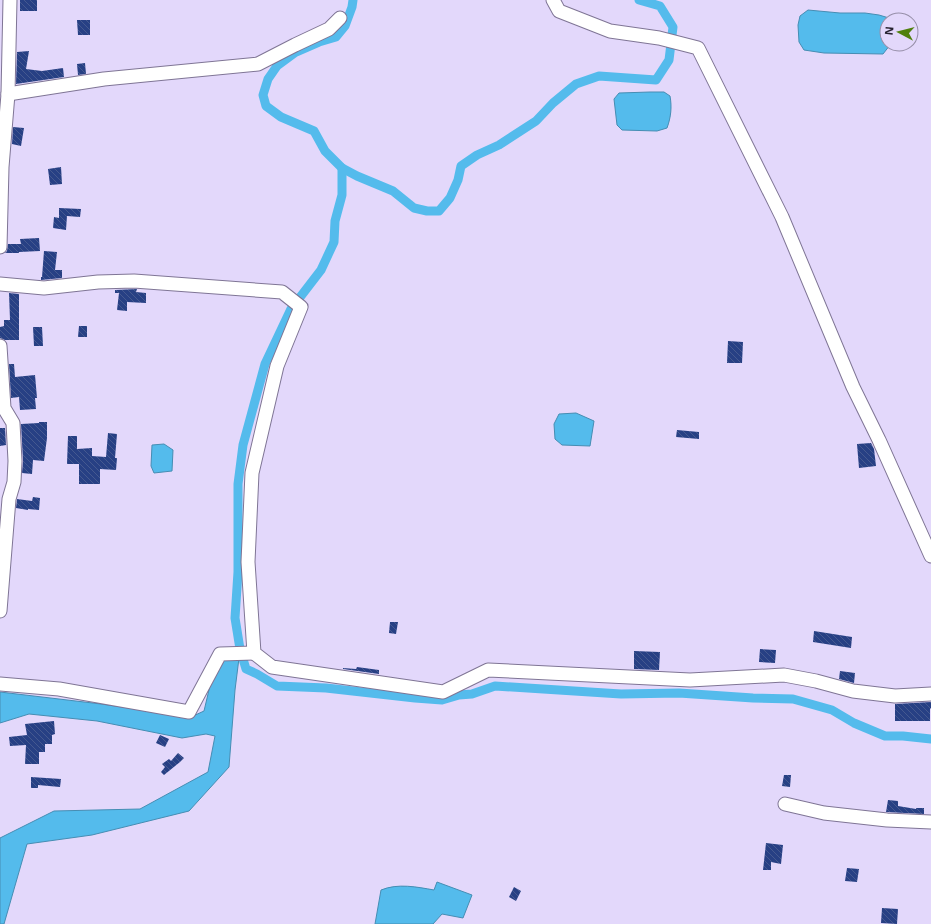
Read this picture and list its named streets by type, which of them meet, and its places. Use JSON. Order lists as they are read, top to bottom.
{
  "north": "left"
}
